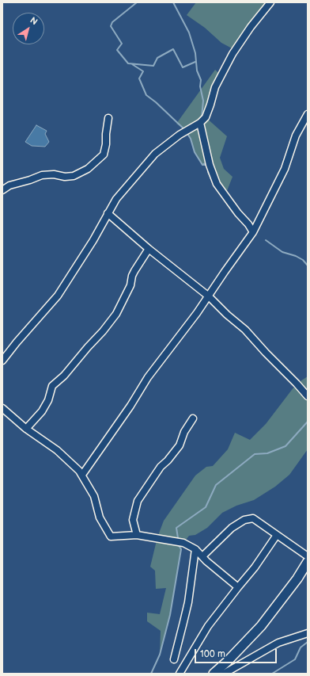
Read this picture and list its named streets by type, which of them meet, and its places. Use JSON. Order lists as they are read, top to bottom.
{
  "scale_bar": "100 m",
  "north": "top right"
}
